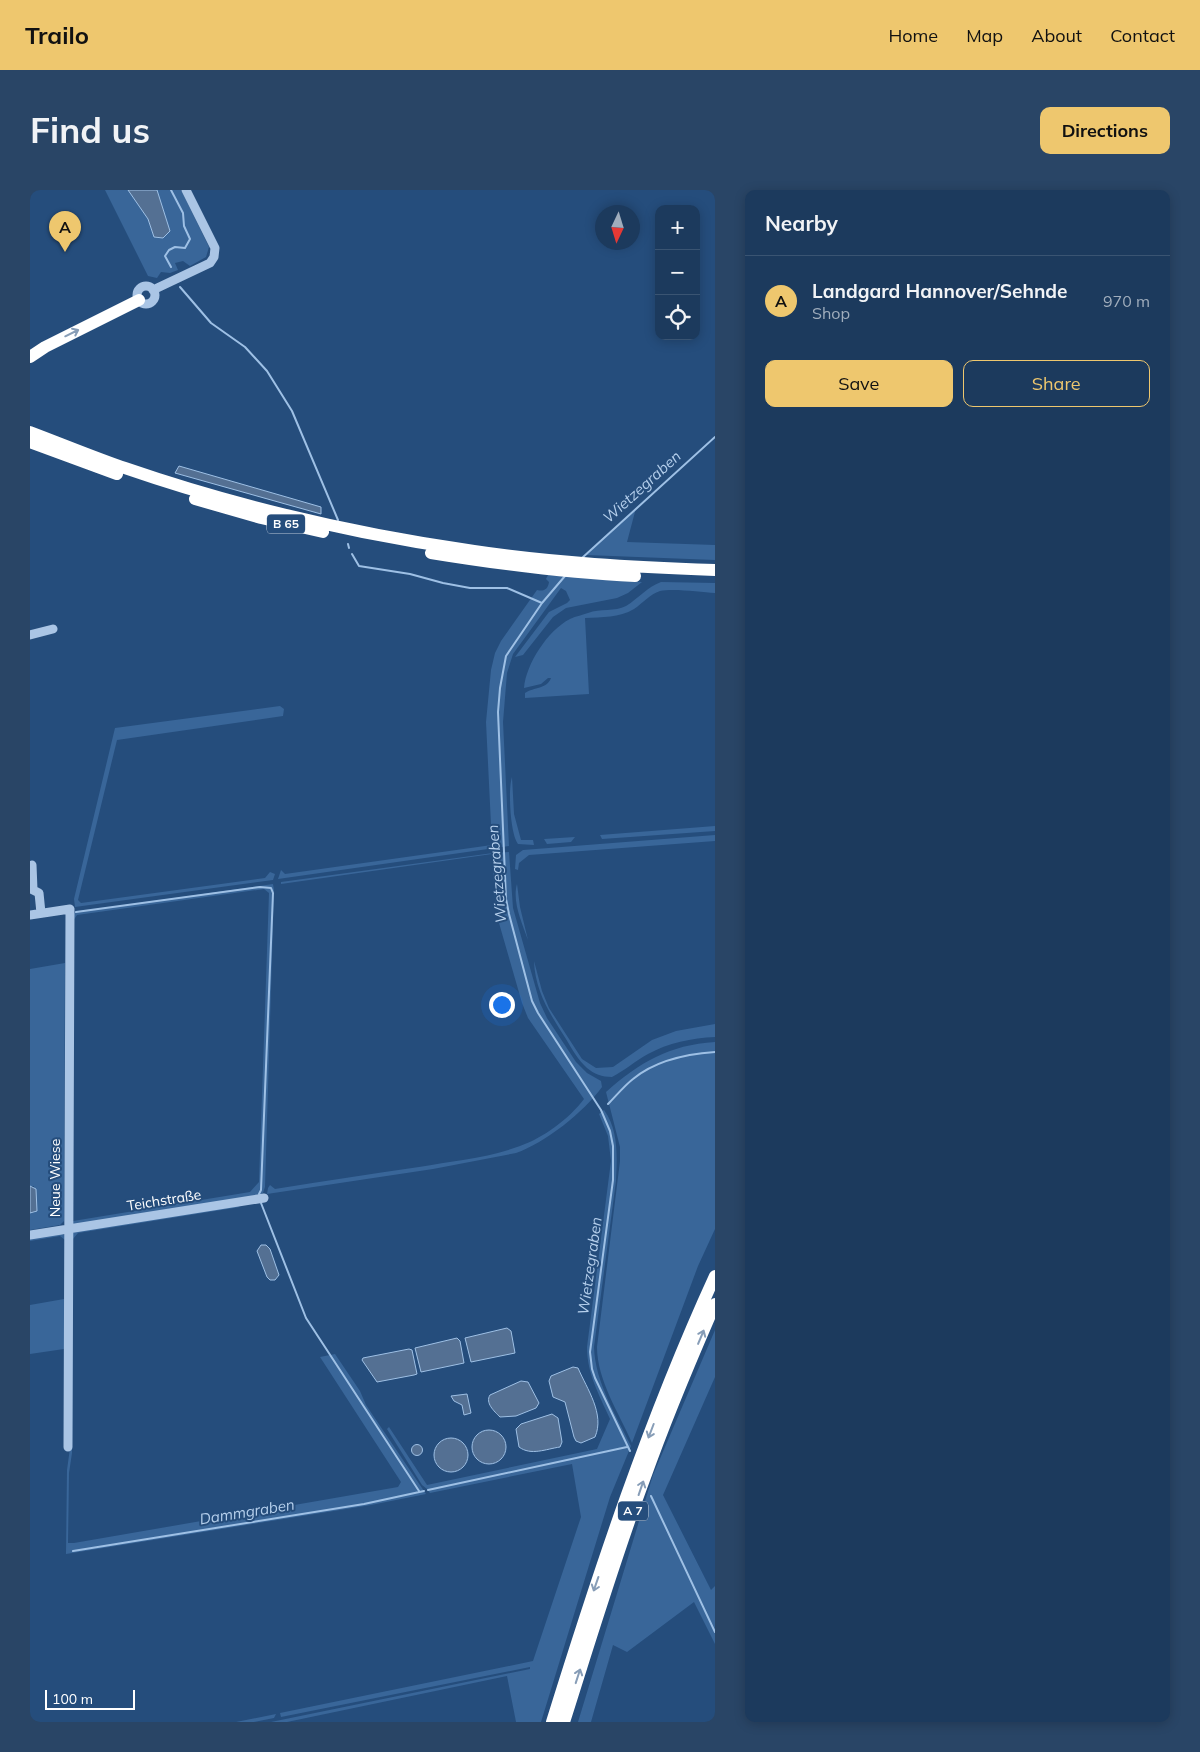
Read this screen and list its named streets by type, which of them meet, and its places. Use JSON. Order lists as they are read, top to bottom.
{
  "streets": {
    "highway": ["B 65", "A 7"],
    "street": ["Neue Wiese", "Teichstraße"]
  },
  "crossings": [
    ["Neue Wiese", "Teichstraße"]
  ],
  "water": ["Wietzegraben", "Dammgraben"],
  "scale_bar": "100 m",
  "north": "bottom",
  "page": {
    "header": "Trailo",
    "nav": [
      "Home",
      "Map",
      "About",
      "Contact"
    ],
    "buttons": [
      "Directions",
      ["Save", "Share"]
    ],
    "title": "Find us",
    "heading": "Nearby",
    "map_buttons": ["+", "−"],
    "pins": "A",
    "list": [
      {
        "mark": "A",
        "name": "Landgard Hannover/Sehnde",
        "note": "Shop",
        "value": "970 m"
      }
    ],
    "scale": "100 m"
  }
}
